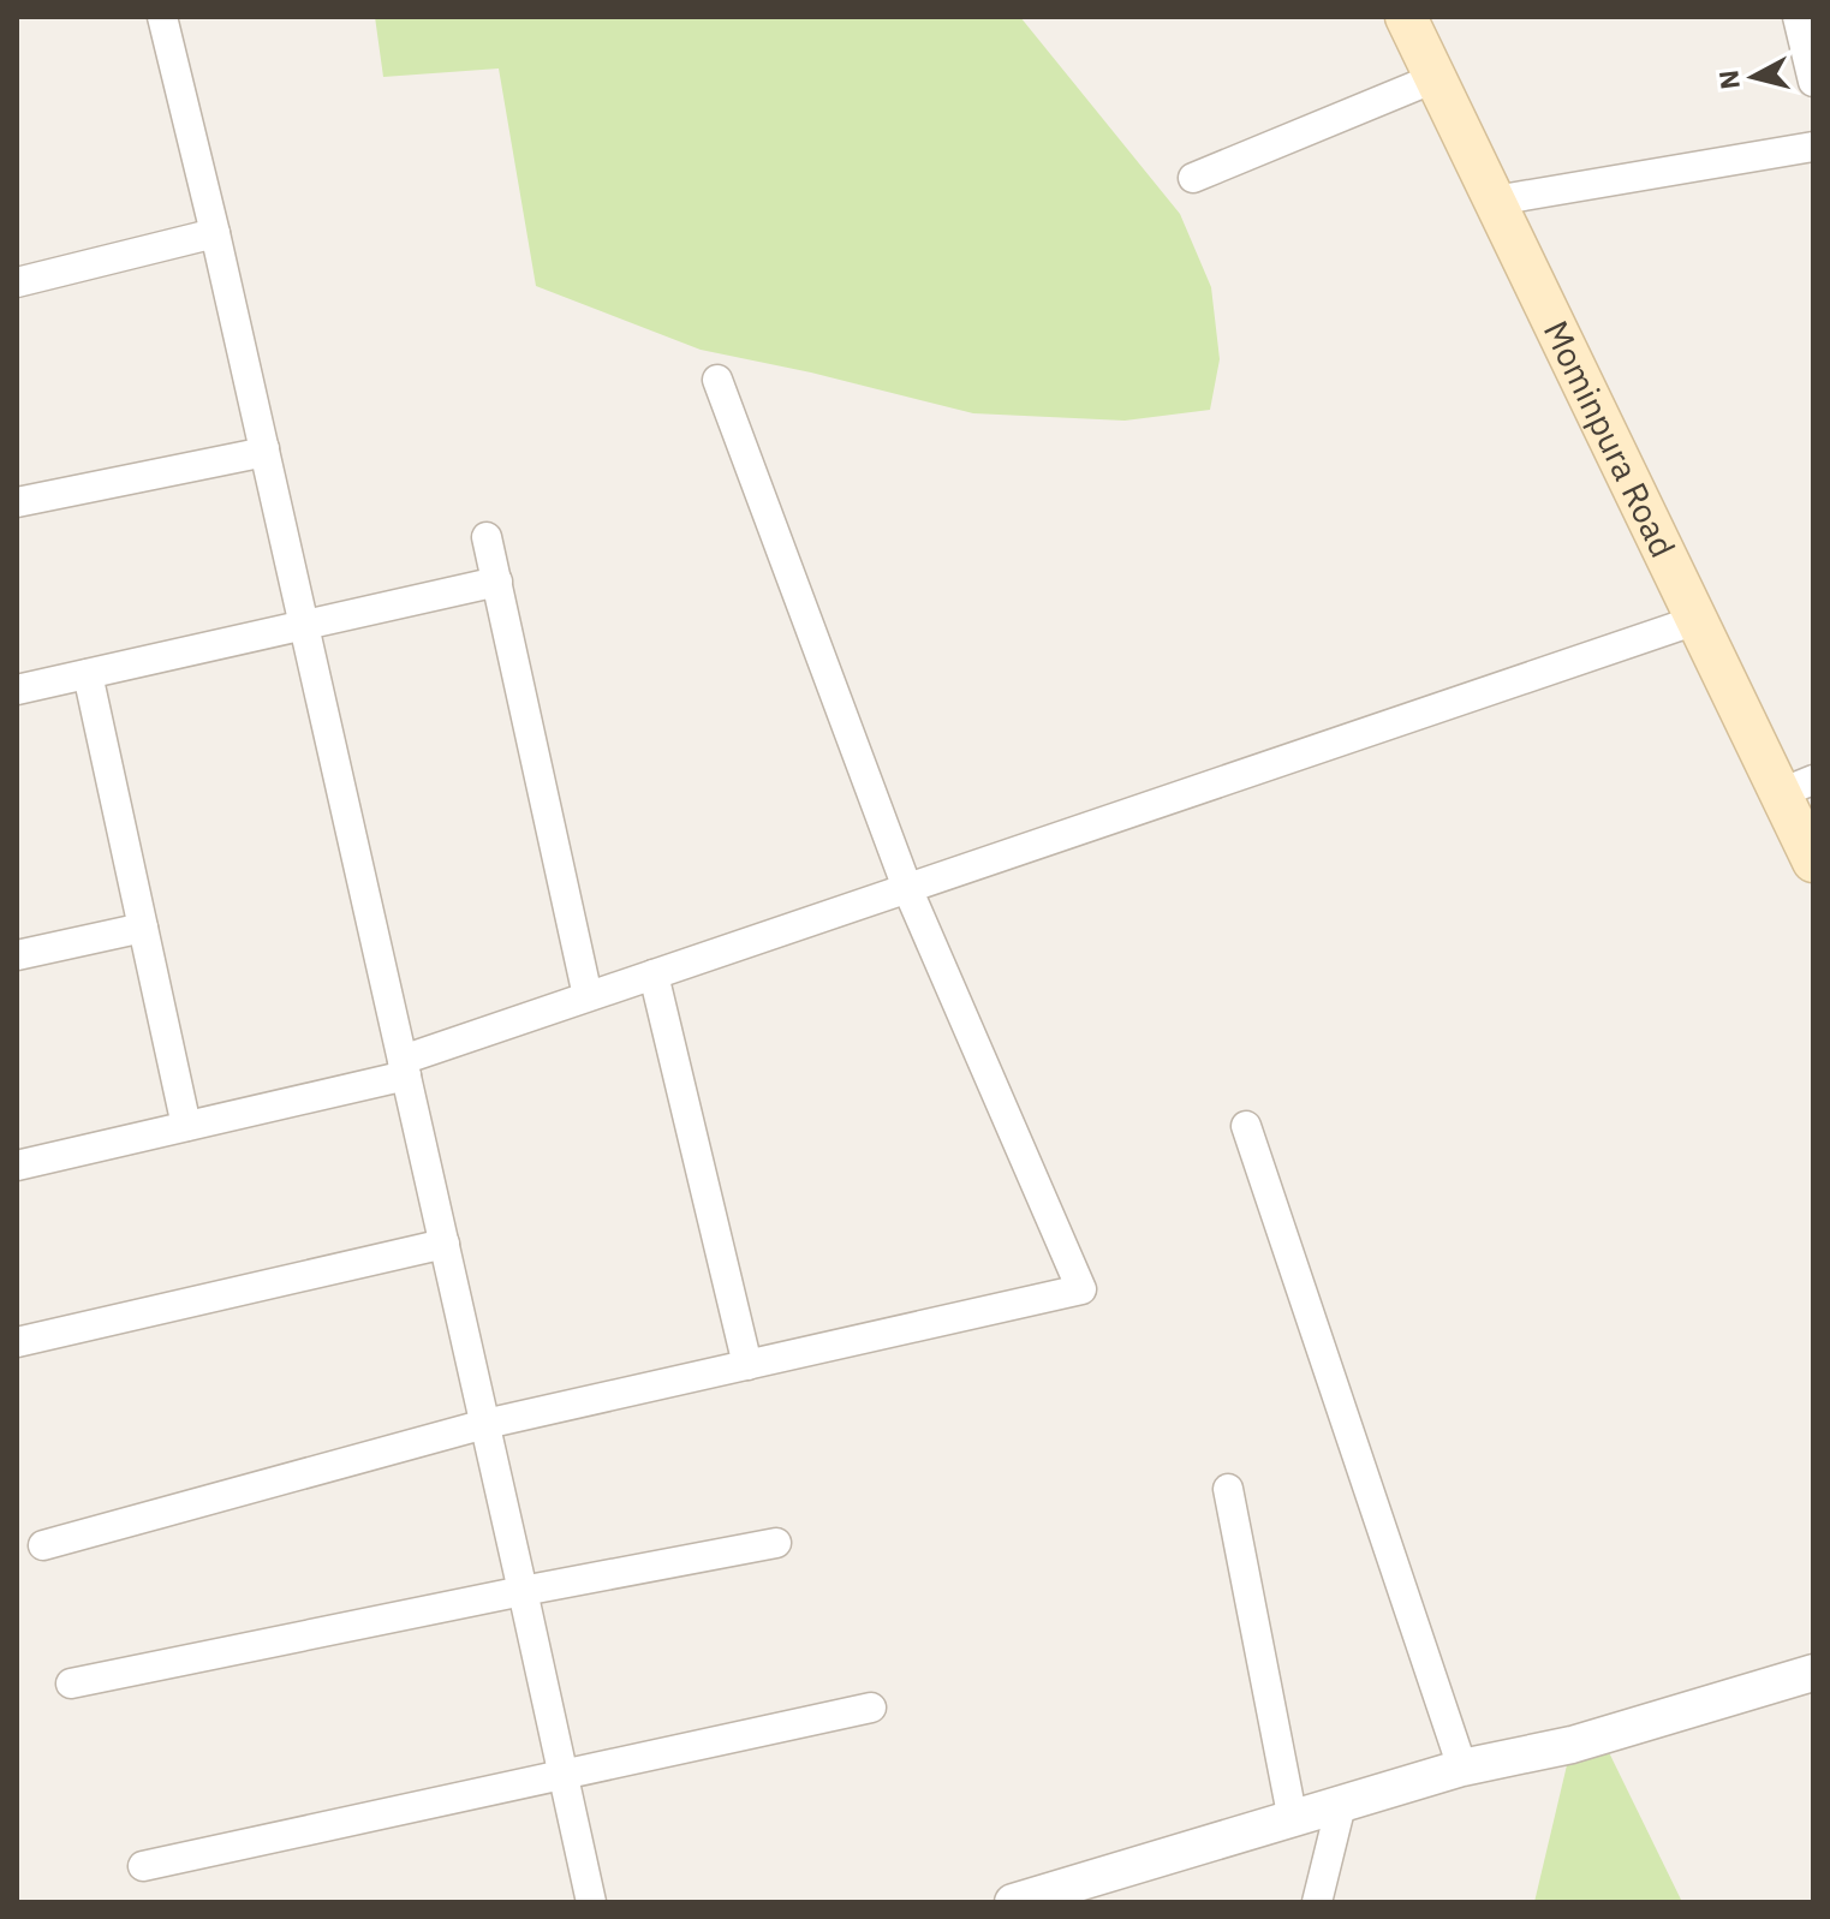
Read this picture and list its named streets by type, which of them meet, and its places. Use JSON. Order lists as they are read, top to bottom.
{
  "streets": {
    "main road": ["Mominpura Road"]
  },
  "north": "left"
}
